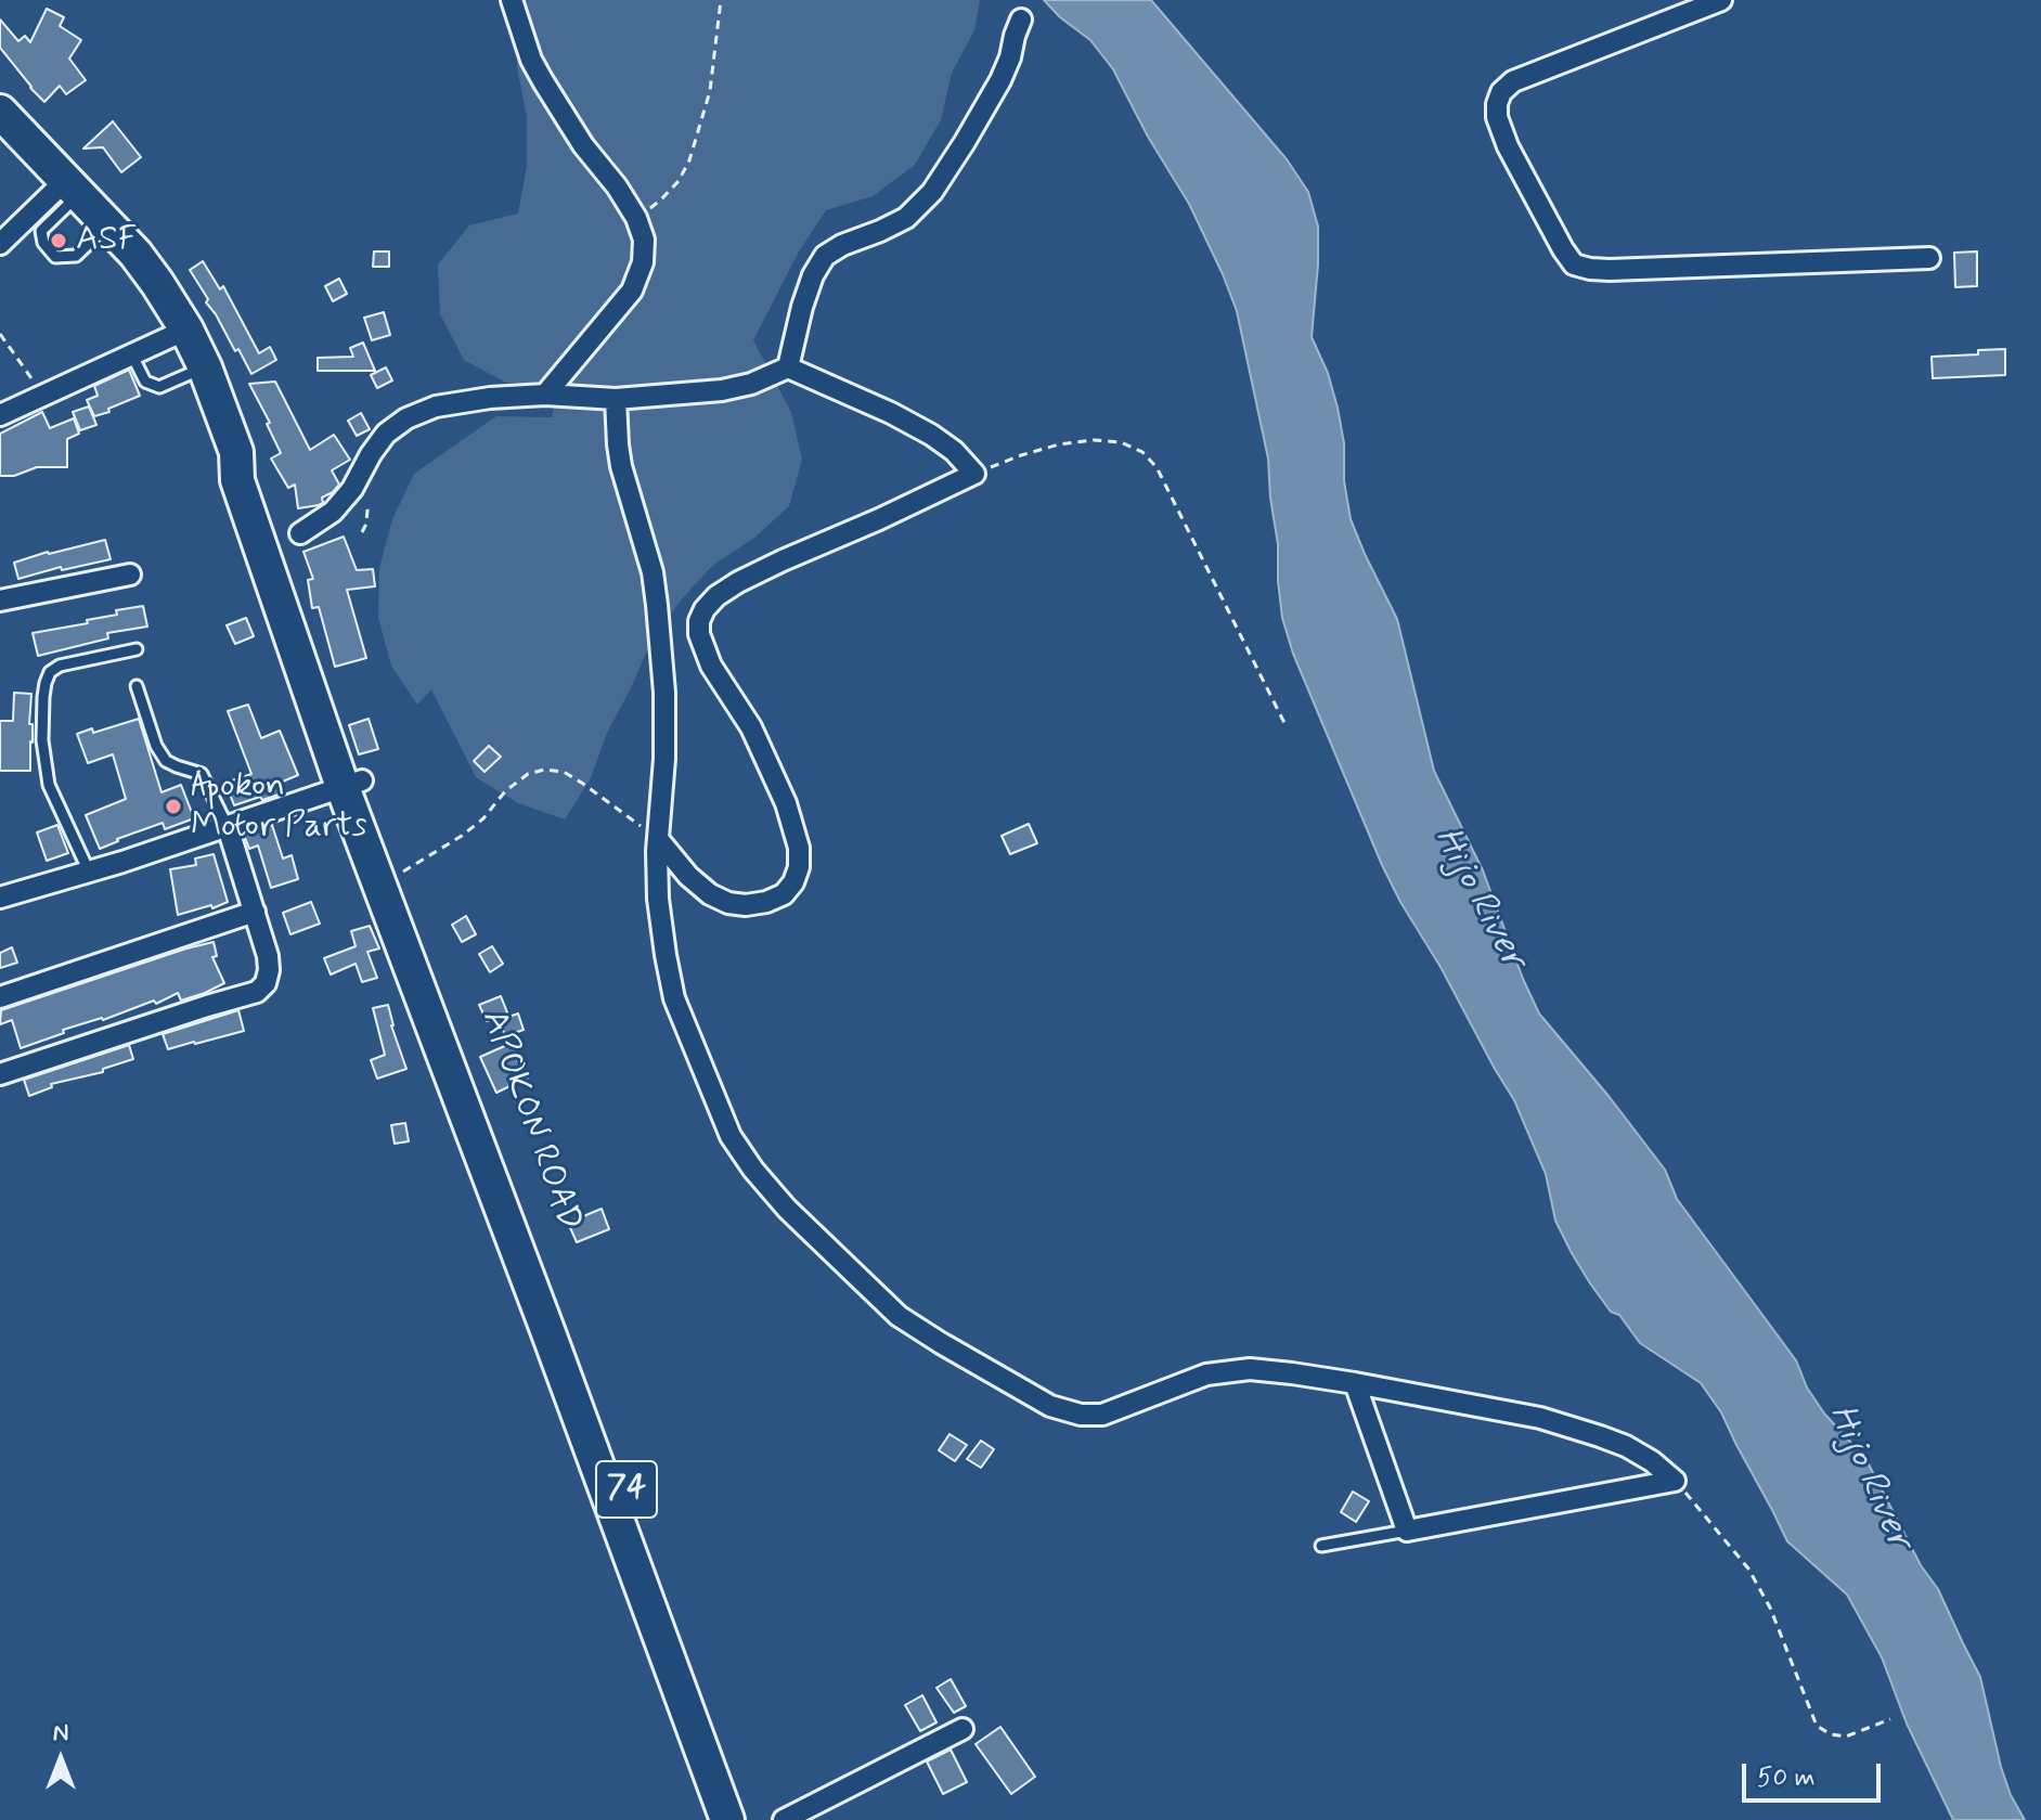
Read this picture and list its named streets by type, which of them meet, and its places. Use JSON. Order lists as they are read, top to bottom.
{
  "streets": {
    "highway": ["APOKON ROAD", "74"]
  },
  "water": ["Hijo River"],
  "places": ["ASF", "Apokon Motor Parts"],
  "scale_bar": "50 m",
  "north": "top"
}
